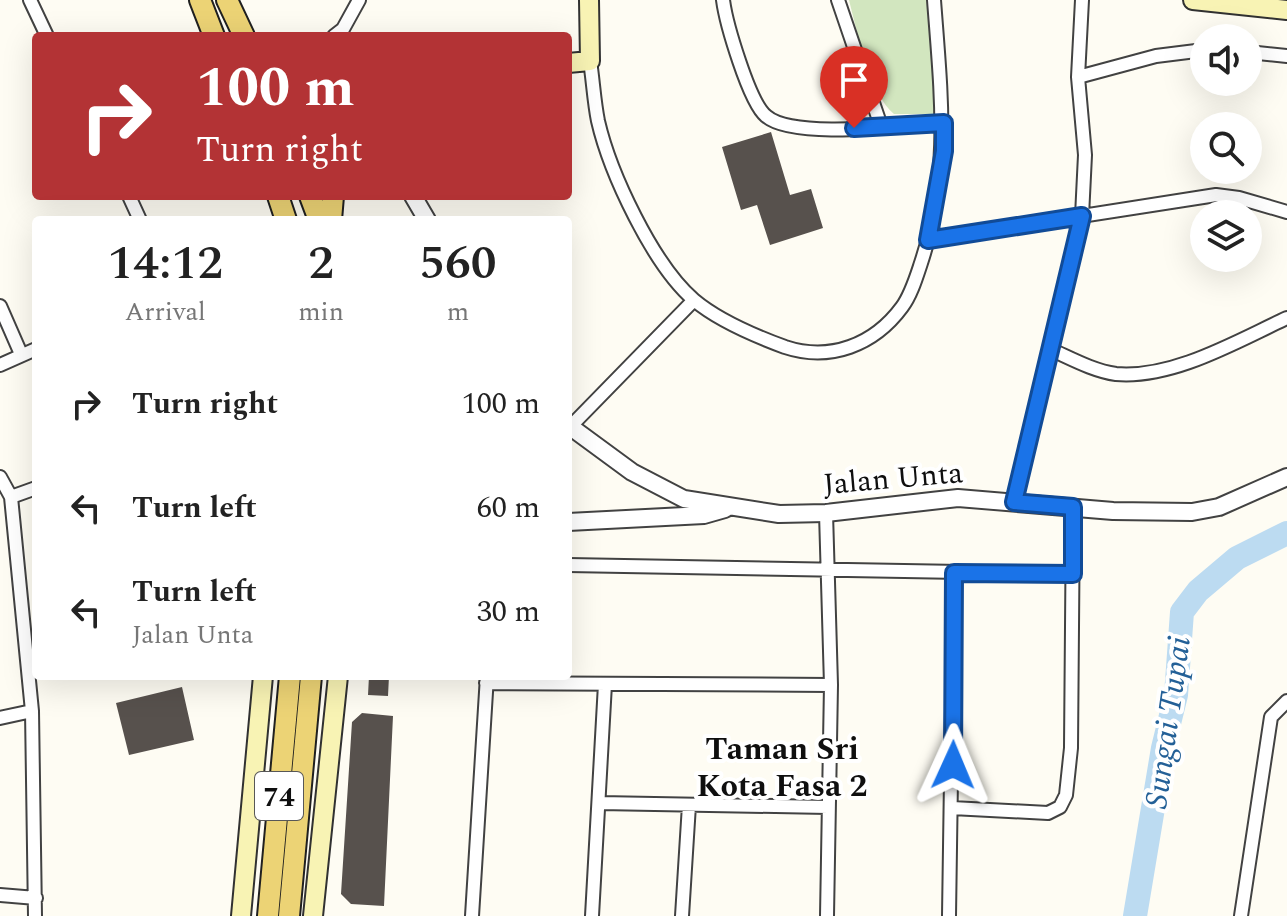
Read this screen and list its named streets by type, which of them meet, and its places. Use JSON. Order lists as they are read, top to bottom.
{
  "streets": {
    "main road": ["74"],
    "street": ["Jalan Unta"]
  },
  "districts": ["Taman Sri Kota Fasa 2"],
  "water": ["Sungai Tupai"],
  "page": {
    "turn": ["100 m", "Turn right"],
    "eta": [
      "14:12",
      "Arrival",
      "2",
      "min",
      "560",
      "m"
    ],
    "list": [
      {
        "name": "Turn right",
        "value": "100 m"
      },
      {
        "name": "Turn left",
        "value": "60 m"
      },
      {
        "name": "Turn left",
        "note": "Jalan Unta",
        "value": "30 m"
      }
    ]
  }
}
